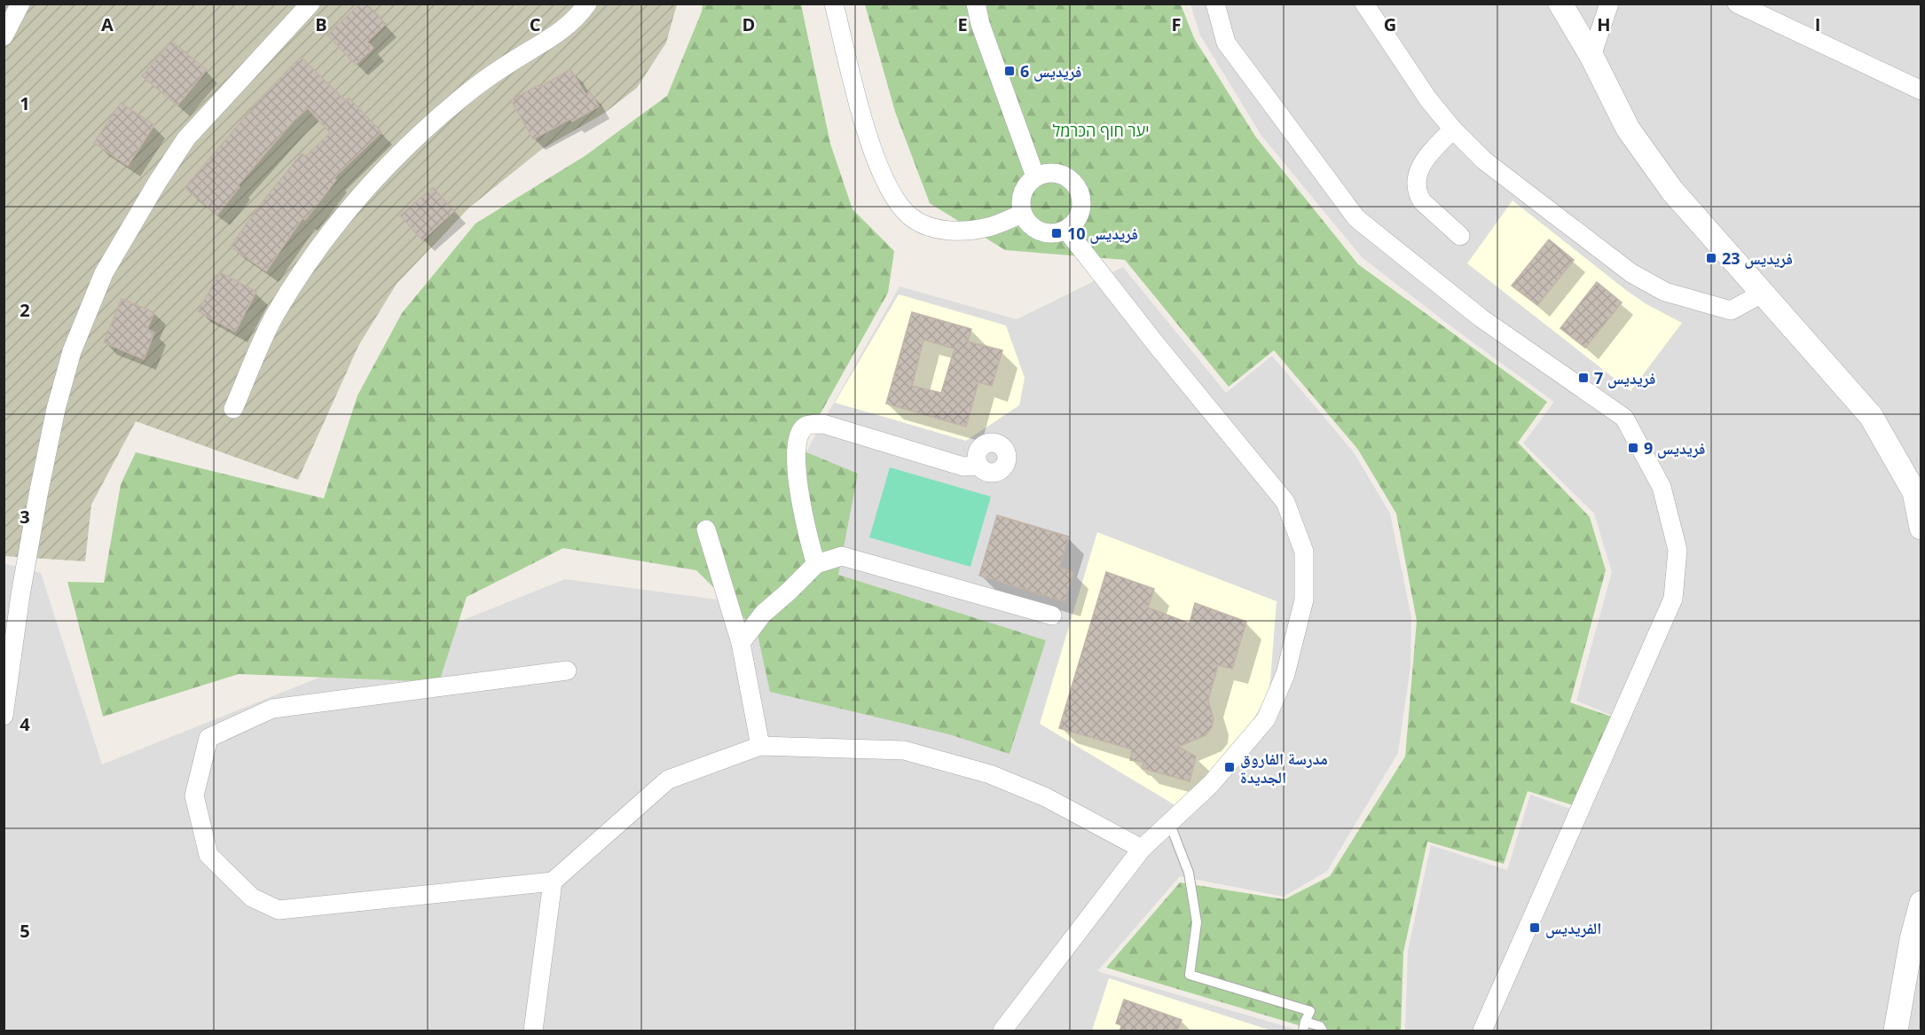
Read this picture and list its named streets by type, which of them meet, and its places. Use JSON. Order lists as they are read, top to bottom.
{
  "parks": ["יער חוף הכרמל"],
  "places": {
    "transit": [
      "فريديس 6",
      "فريديس 10",
      "فريديس 23",
      "فريديس 7",
      "فريديس 9",
      "مدرسة الفاروق الجديدة",
      "الفريديس"
    ]
  },
  "grid": {
    "columns": [
      "A",
      "B",
      "C",
      "D",
      "E",
      "F",
      "G",
      "H",
      "I"
    ],
    "rows": [
      "1",
      "2",
      "3",
      "4",
      "5"
    ]
  }
}
